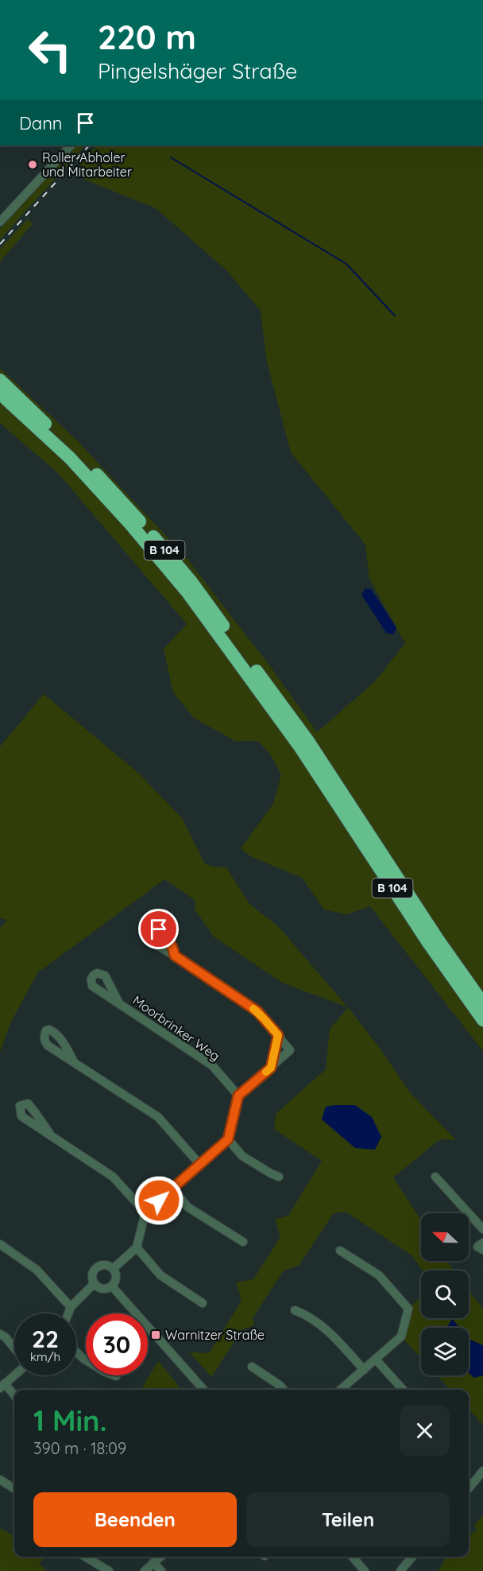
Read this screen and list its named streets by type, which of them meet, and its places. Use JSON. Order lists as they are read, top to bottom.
{
  "streets": {
    "highway": ["B 104"],
    "street": ["Moorbrinker Weg"]
  },
  "places": {
    "other": ["Roller Abholer und Mitarbeiter"],
    "transit": ["Warnitzer Straße"]
  },
  "north": "left",
  "page": {
    "turn": ["220 m", "Pingelshäger Straße"],
    "then": "Dann",
    "speed": "22 km/h",
    "limit": "30",
    "heading": ["1 Min.", "390 m · 18:09"],
    "buttons": ["Beenden", "Teilen"]
  }
}
